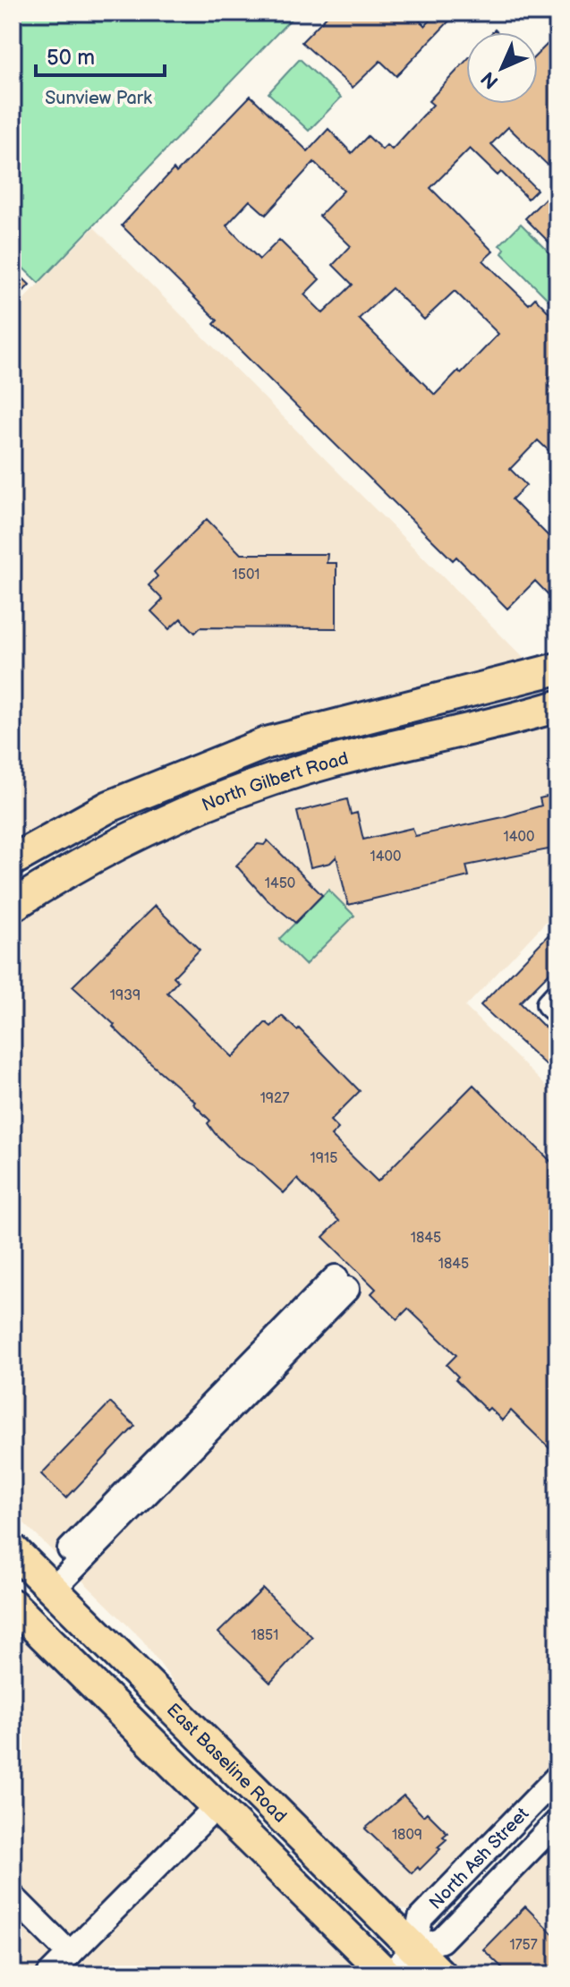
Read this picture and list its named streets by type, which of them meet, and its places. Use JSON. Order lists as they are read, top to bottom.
{
  "streets": {
    "main road": ["North Gilbert Road", "East Baseline Road"],
    "street": ["North Ash Street"]
  },
  "crossings": [
    ["East Baseline Road", "North Ash Street"]
  ],
  "parks": ["Sunview Park"],
  "house_numbers": [
    "1501",
    "1400",
    "1400",
    "1450",
    "1939",
    "1927",
    "1915",
    "1845",
    "1845",
    "1851",
    "1809",
    "1757"
  ],
  "scale_bar": "50 m",
  "north": "bottom left"
}
